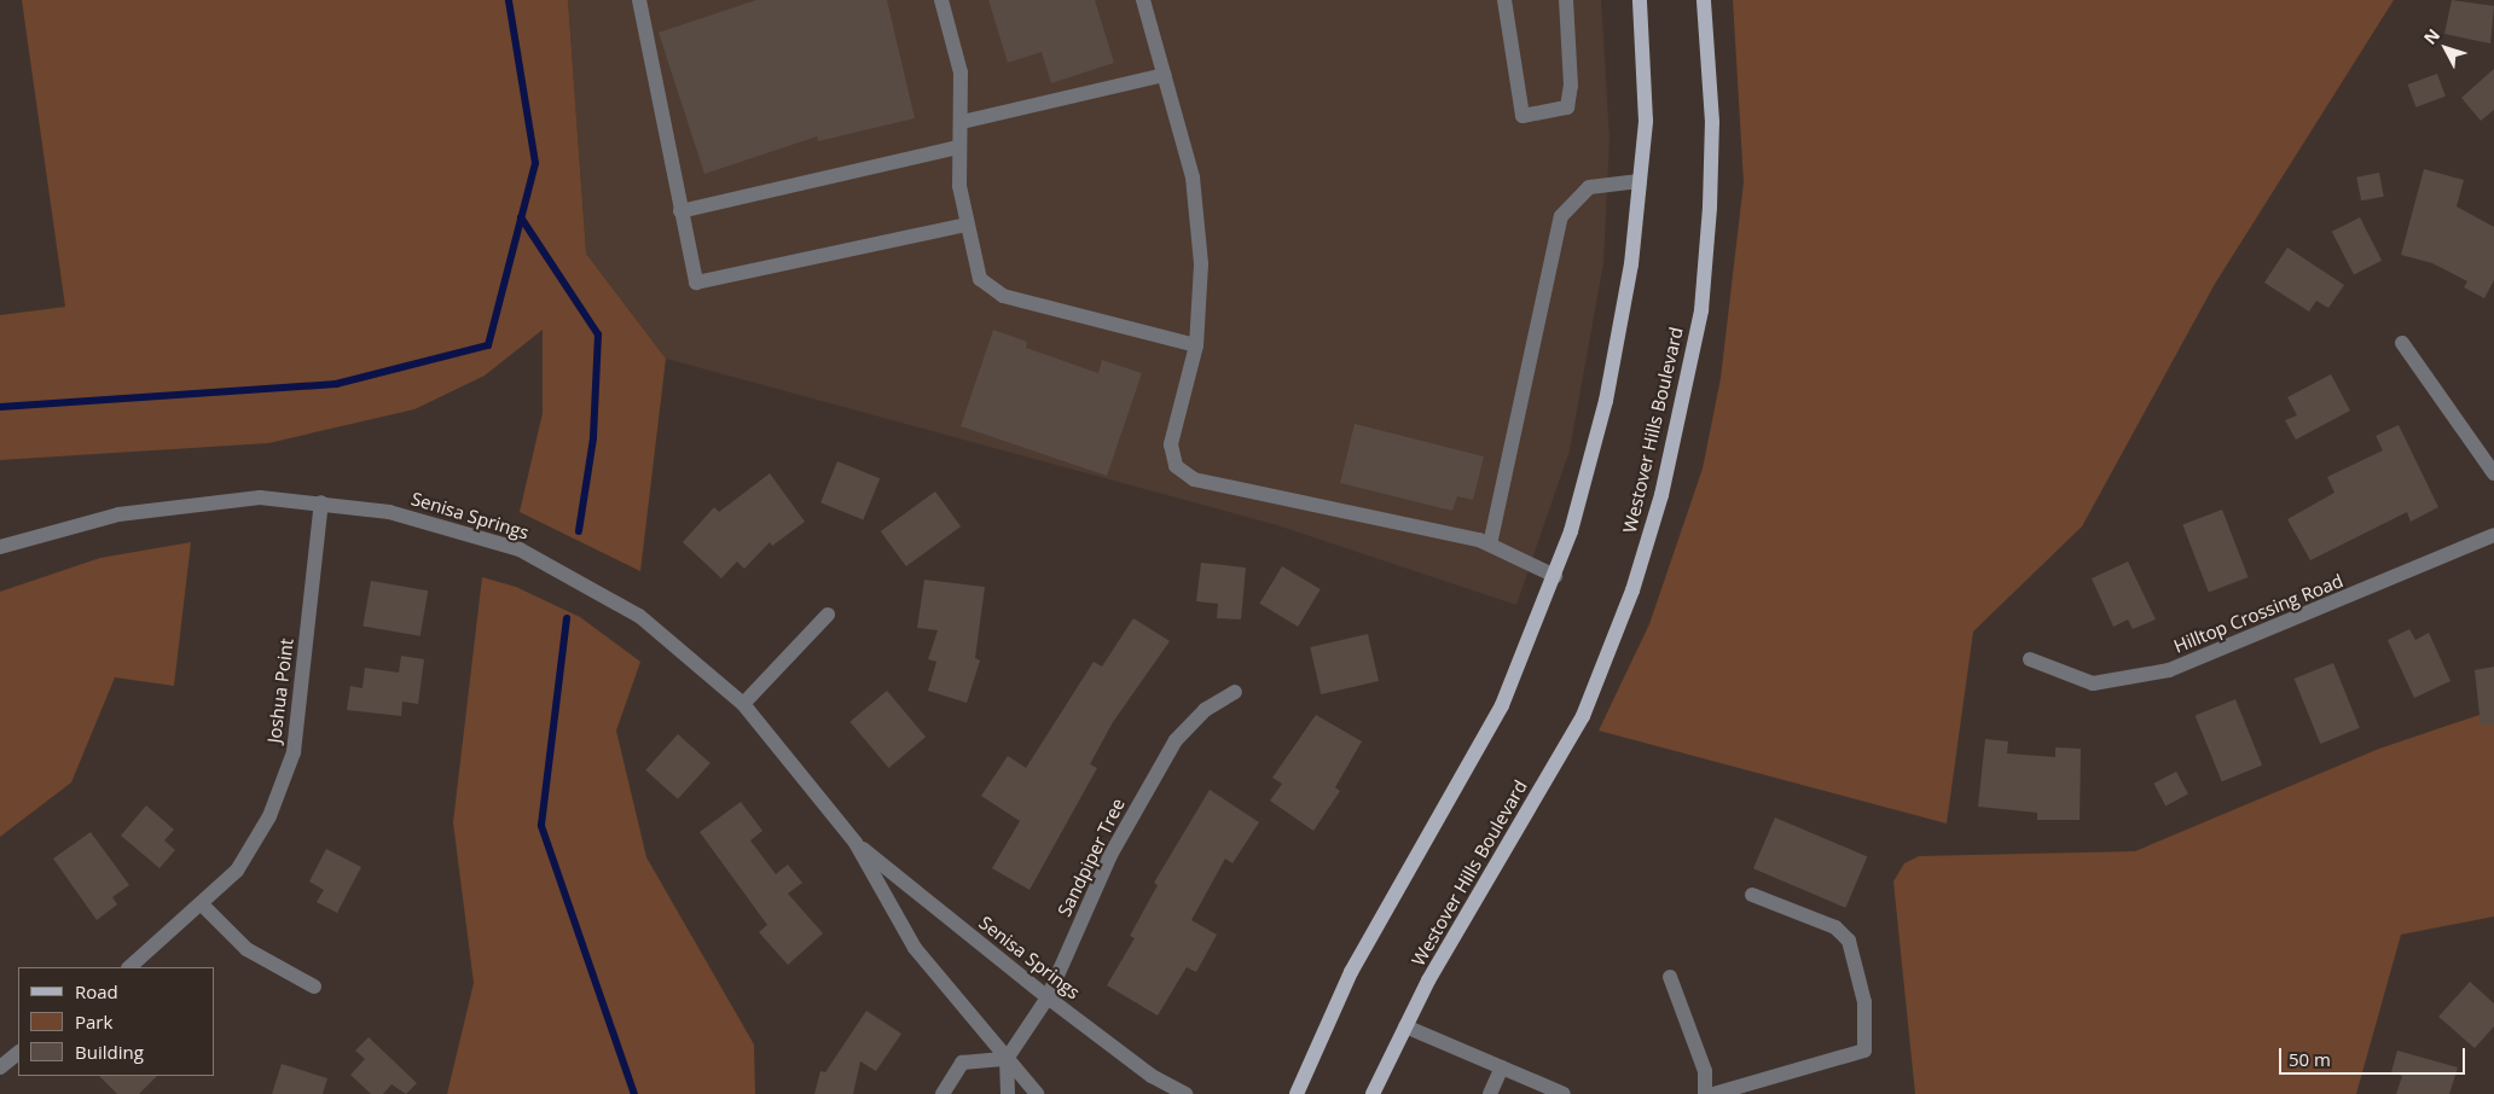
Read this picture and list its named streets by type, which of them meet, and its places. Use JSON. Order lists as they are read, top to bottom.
{
  "streets": {
    "main road": ["Westover Hills Boulevard"],
    "street": [
      "Senisa Springs",
      "Hilltop Crossing Road",
      "Joshua Point",
      "Sandpiper Tree"
    ]
  },
  "crossings": [
    ["Senisa Springs", "Joshua Point"],
    ["Senisa Springs", "Sandpiper Tree"]
  ],
  "legend": ["Road", "Park", "Building"],
  "scale_bar": "50 m",
  "north": "top left"
}
